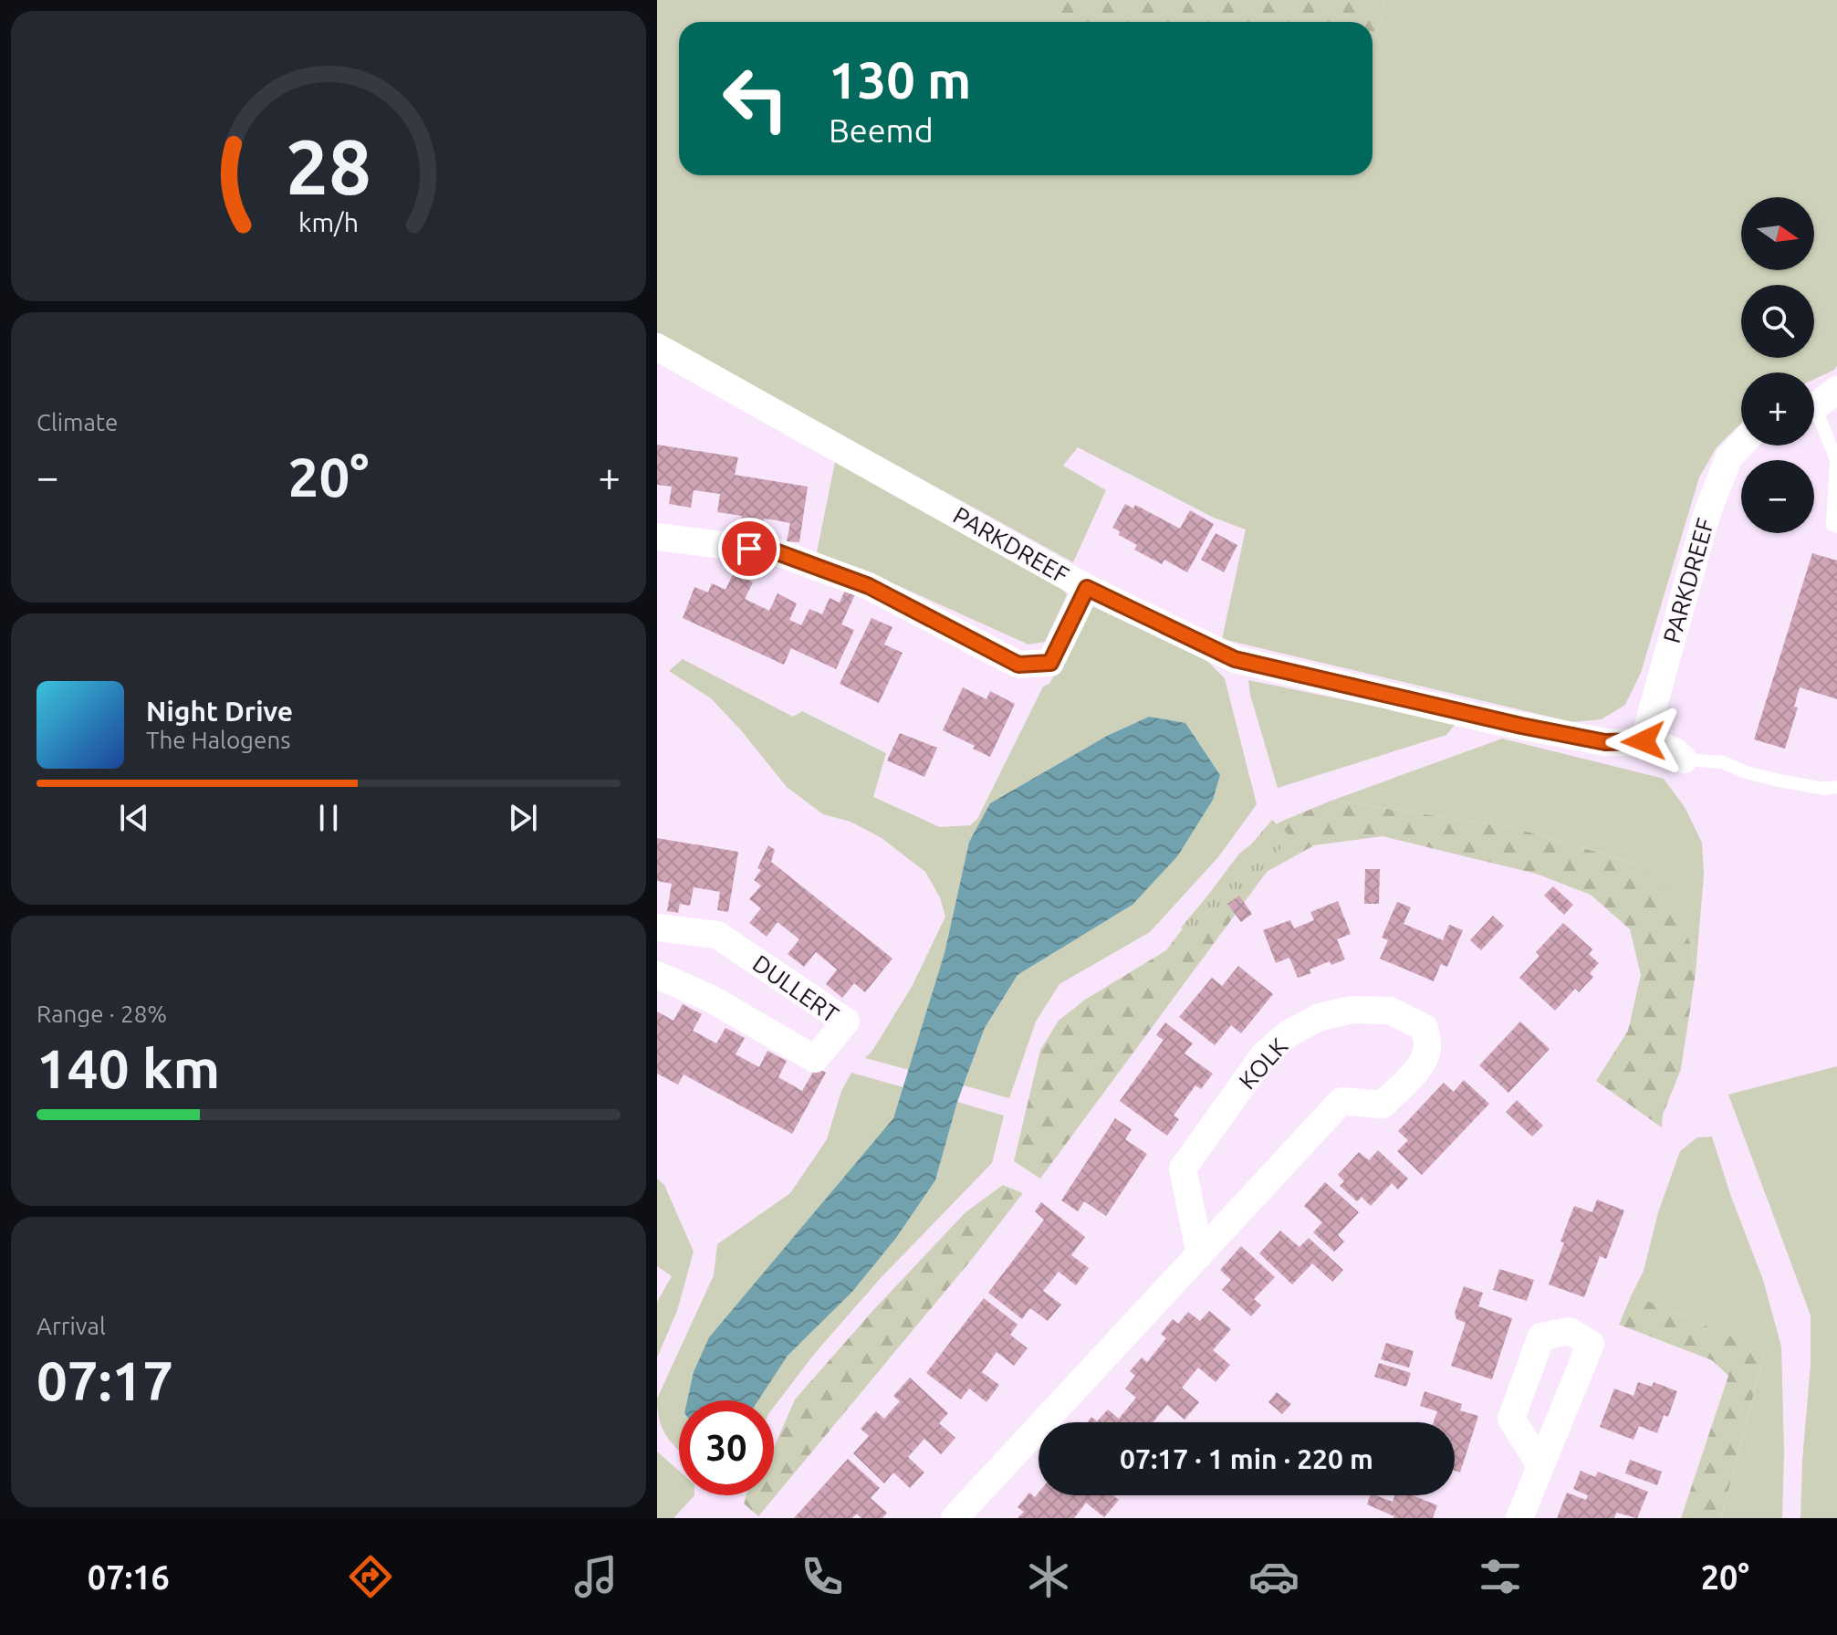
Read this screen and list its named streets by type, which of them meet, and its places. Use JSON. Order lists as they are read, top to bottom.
{
  "streets": {
    "street": ["PARKDREEF", "DULLERT", "KOLK"]
  },
  "north": "right",
  "page": {
    "turn": ["130 m", "Beemd"],
    "map_buttons": ["+", "−"],
    "tile": [
      "Climate",
      ["Range · 28%", "140 km"],
      ["Arrival", "07:17"]
    ],
    "heat": ["−", "20°", "+"],
    "song": ["Night Drive", "The Halogens"],
    "limit": "30",
    "trip": "07:17 · 1 min · 220 m",
    "tabs": ["07:16", "20°"],
    "gauge": ["28", "km/h"]
  }
}
